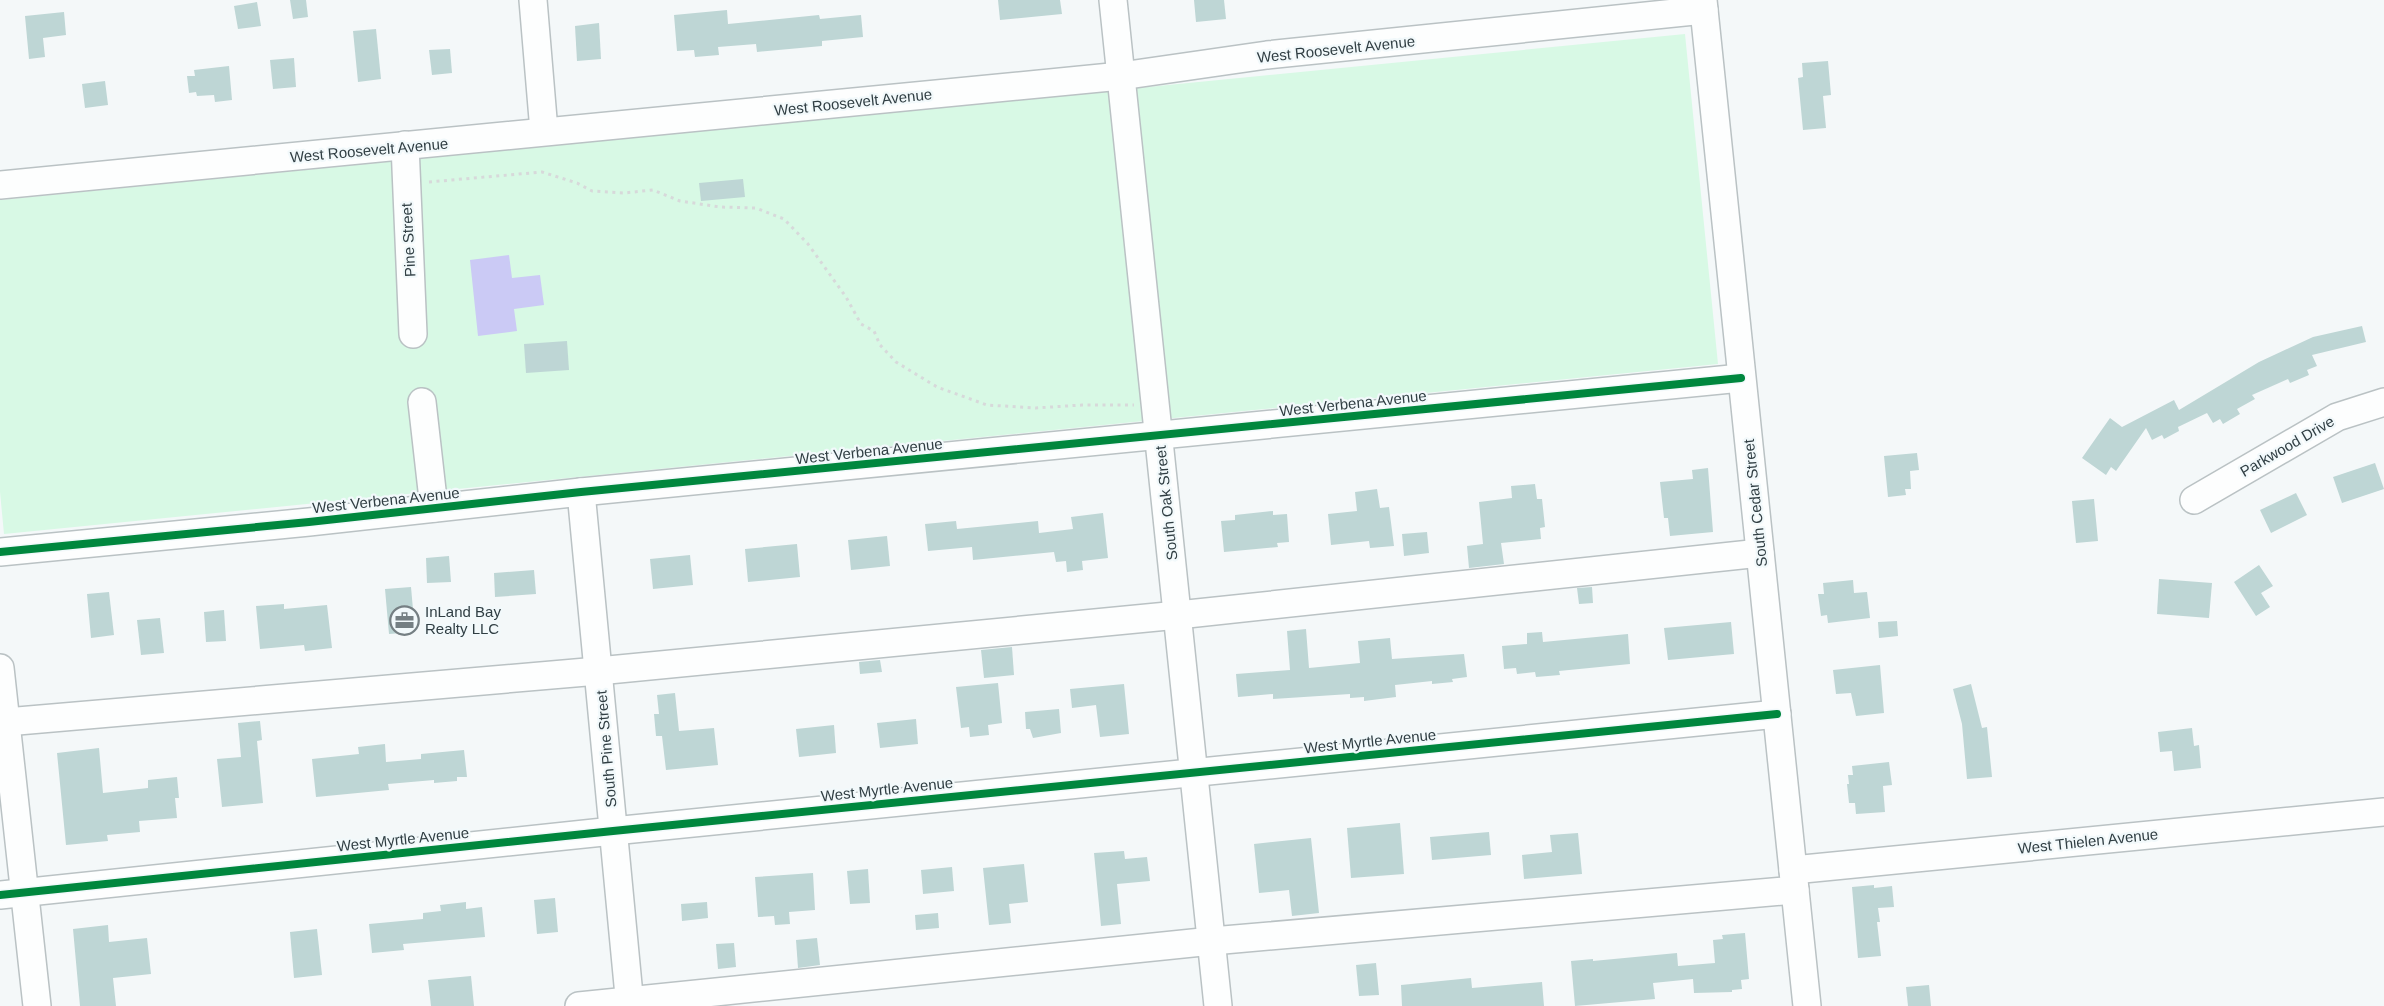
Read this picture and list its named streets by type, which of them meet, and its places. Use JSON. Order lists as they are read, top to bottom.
{
  "streets": {
    "street": [
      "West Roosevelt Avenue",
      "Pine Street",
      "West Verbena Avenue",
      "Parkwood Drive",
      "South Oak Street",
      "South Cedar Street",
      "West Myrtle Avenue",
      "South Pine Street",
      "West Thielen Avenue"
    ]
  },
  "crossings": [
    ["West Roosevelt Avenue", "Pine Street"],
    ["West Roosevelt Avenue", "South Oak Street"],
    ["West Roosevelt Avenue", "South Cedar Street"],
    ["West Verbena Avenue", "South Oak Street"],
    ["West Verbena Avenue", "South Cedar Street"],
    ["West Verbena Avenue", "South Pine Street"],
    ["South Oak Street", "West Myrtle Avenue"],
    ["South Oak Street", "West Thielen Avenue"],
    ["South Cedar Street", "West Myrtle Avenue"],
    ["South Cedar Street", "West Thielen Avenue"],
    ["West Myrtle Avenue", "South Pine Street"],
    ["South Pine Street", "West Thielen Avenue"]
  ],
  "places": {
    "office": ["InLand Bay Realty LLC"]
  }
}
